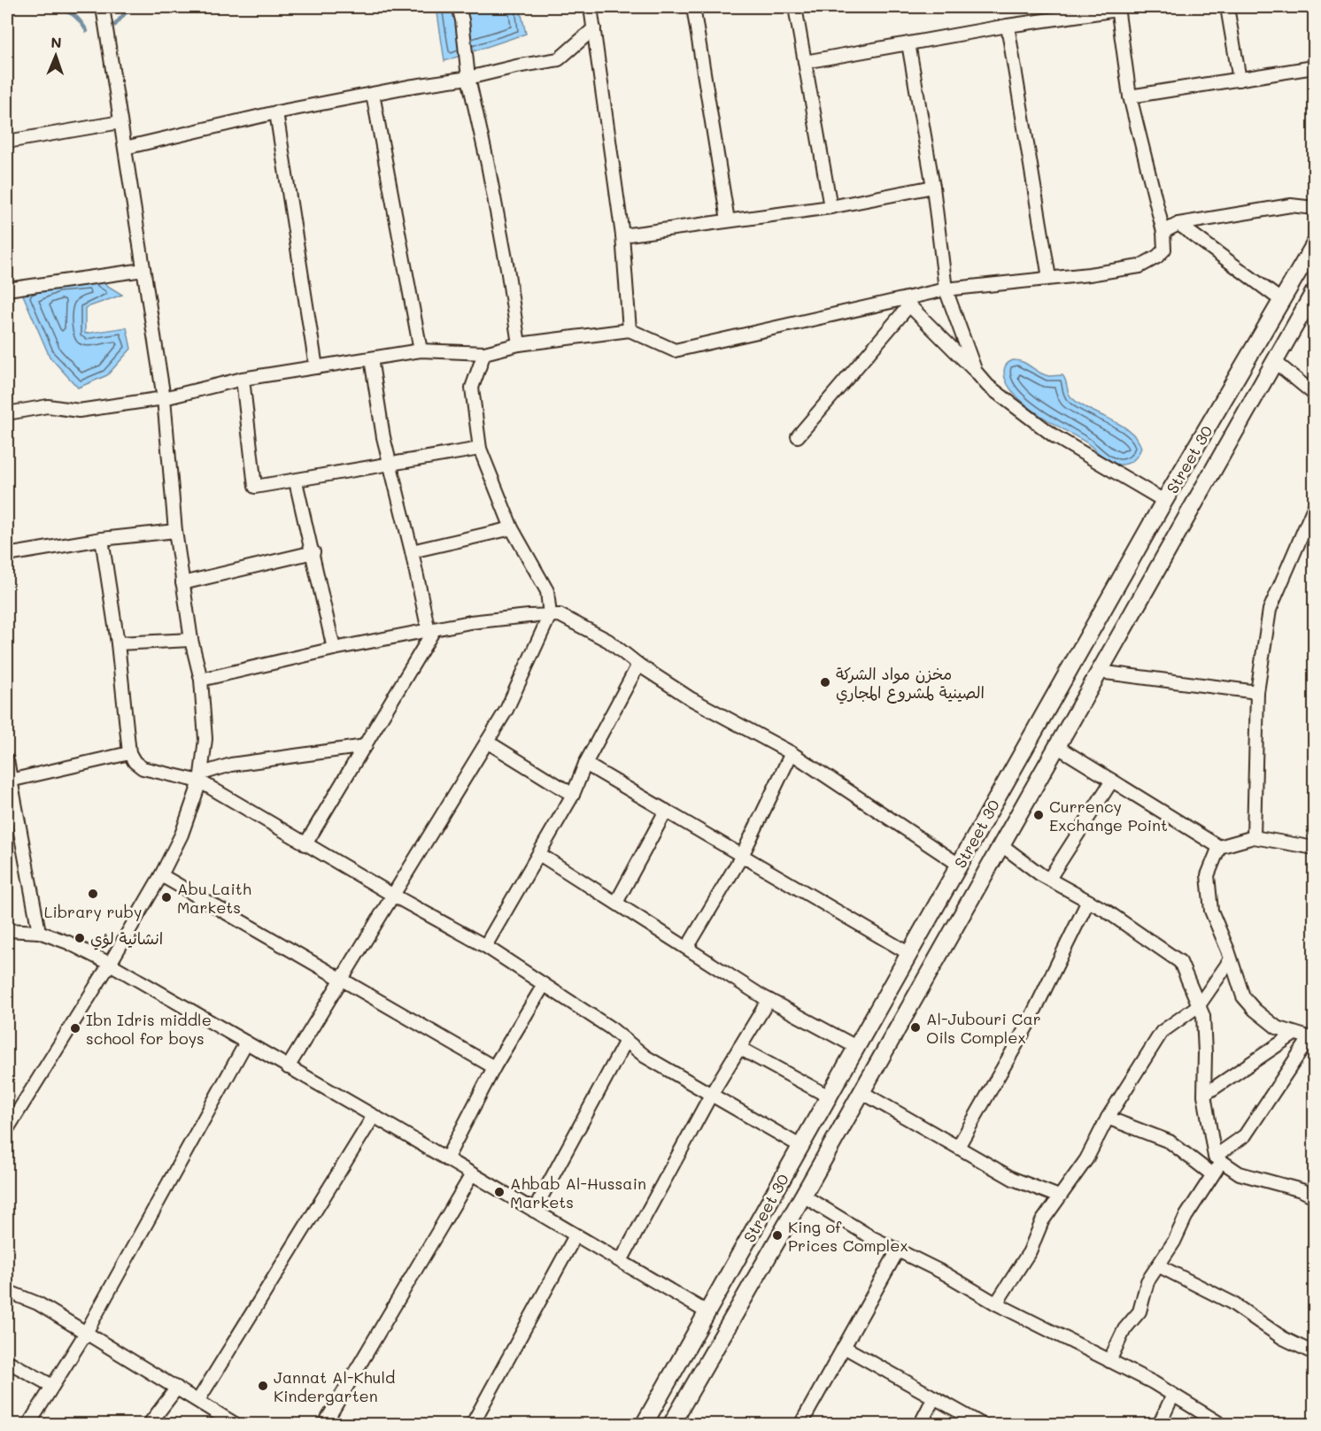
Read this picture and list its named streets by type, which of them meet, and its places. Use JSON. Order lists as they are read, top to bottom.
{
  "streets": {
    "street": ["Street 30"]
  },
  "places": [
    "مخزن مواد الشركة الصينية لمشروع المجاري",
    "Currency Exchange Point",
    "Library ruby",
    "Abu Laith Markets",
    "انشائية لؤي",
    "Al-Jubouri Car Oils Complex",
    "Ibn Idris middle school for boys",
    "Ahbab Al-Hussain Markets",
    "King of Prices Complex",
    "Jannat Al-Khuld Kindergarten"
  ],
  "north": "top"
}
